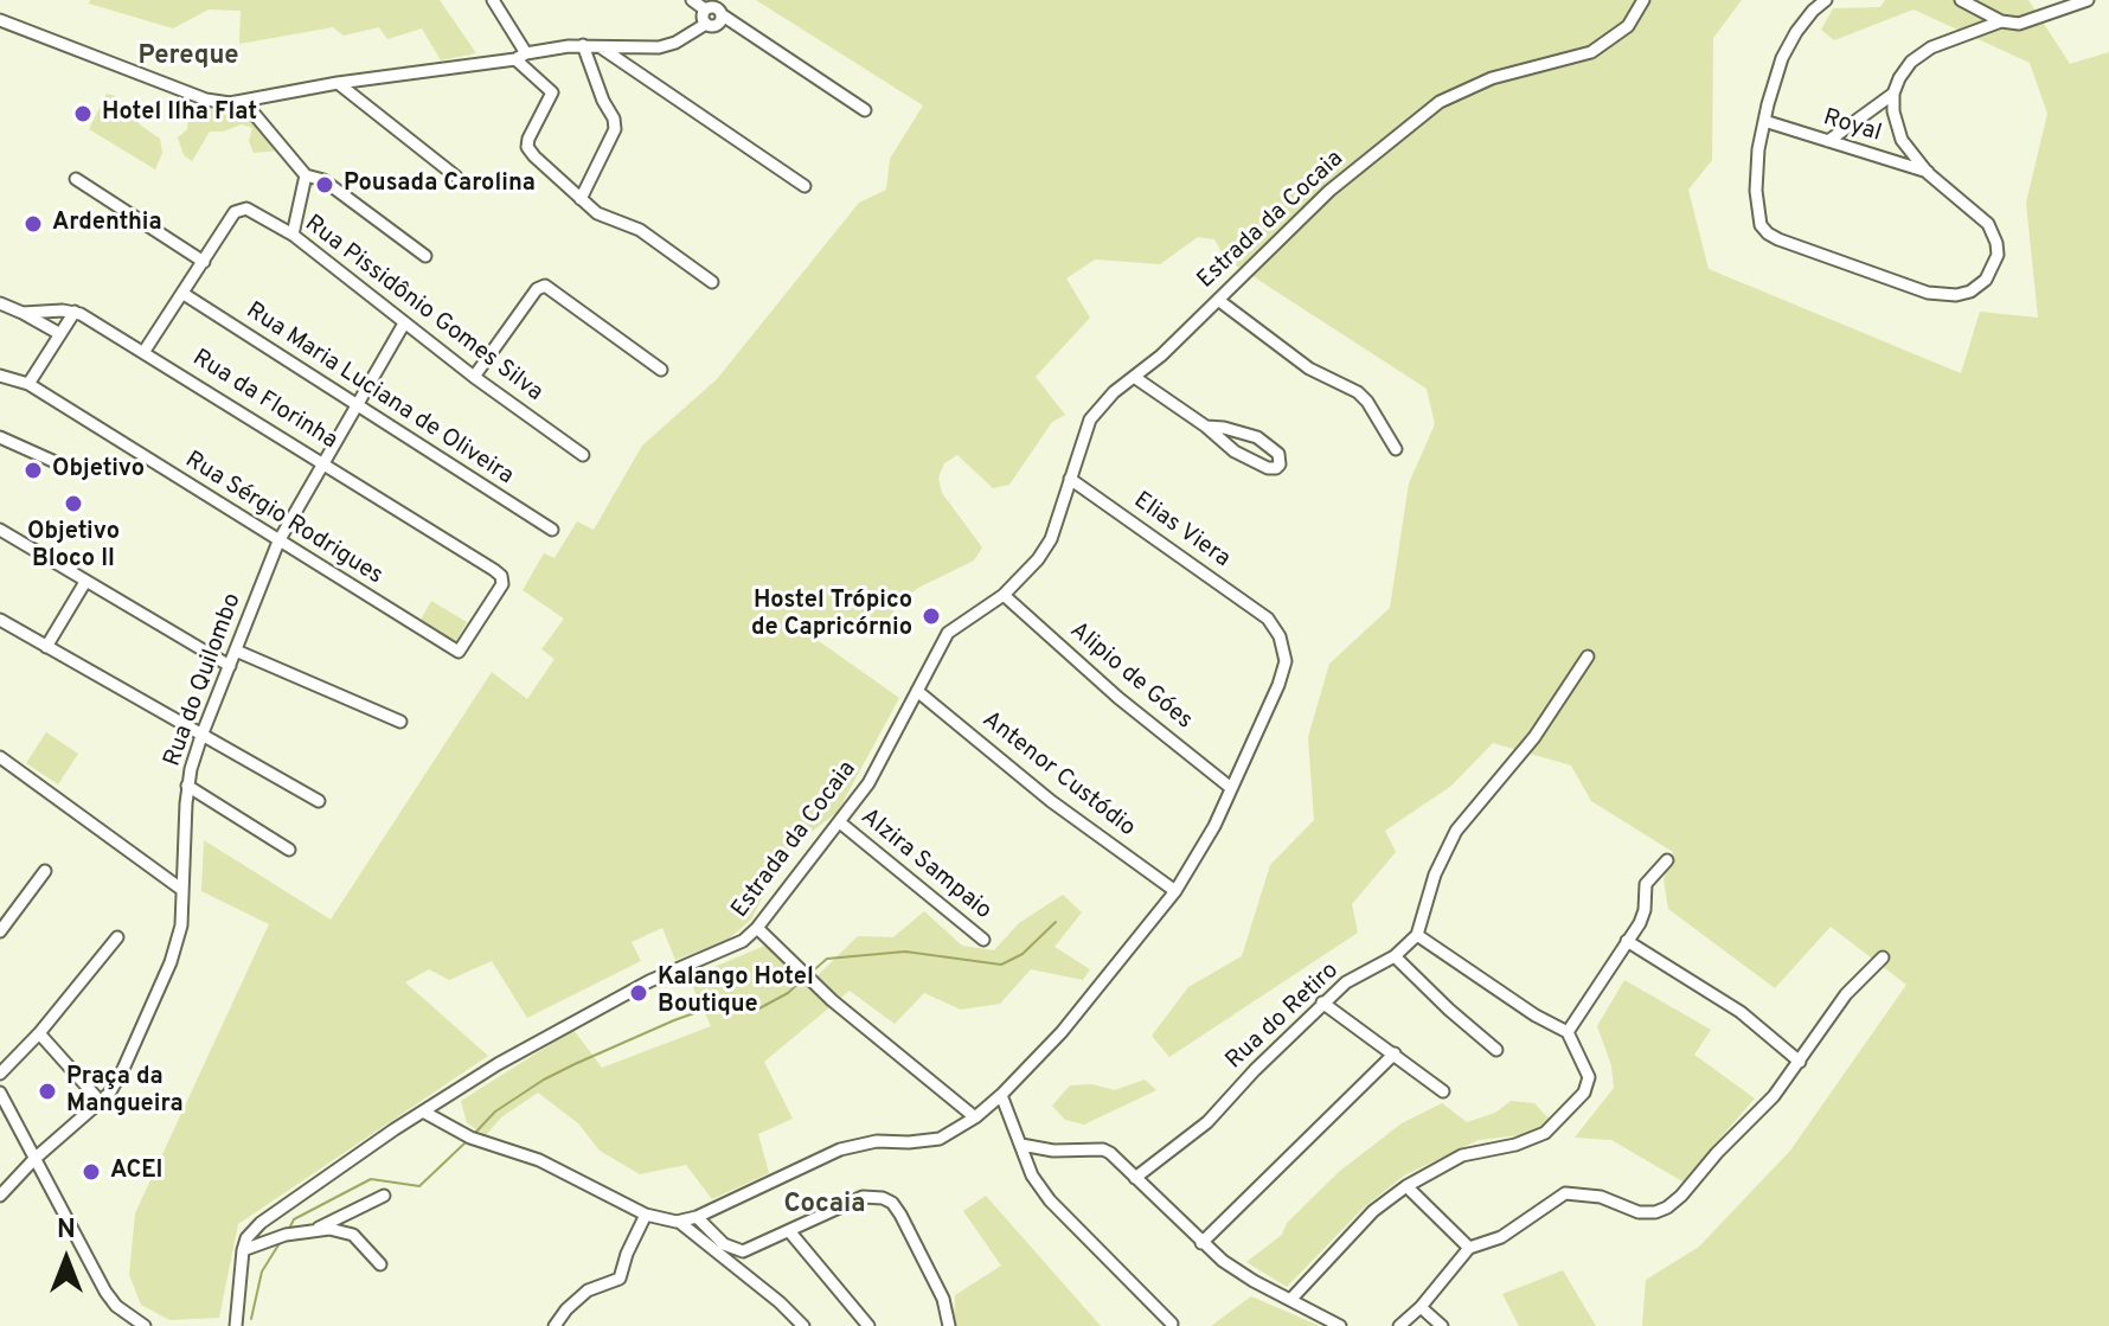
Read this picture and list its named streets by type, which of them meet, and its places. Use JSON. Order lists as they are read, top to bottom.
{
  "streets": {
    "street": [
      "Royal",
      "Estrada da Cocaia",
      "Rua Pissidônio Gomes Silva",
      "Rua Maria Luciana de Oliveira",
      "Rua da Florinha",
      "Rua Sérgio Rodrigues",
      "Alipio de Góes",
      "Rua do Quilombo",
      "Antenor Custódio",
      "Alzira Sampaio",
      "Rua do Retiro"
    ]
  },
  "crossings": [
    ["Estrada da Cocaia", "Alipio de Góes"],
    ["Estrada da Cocaia", "Antenor Custódio"],
    ["Estrada da Cocaia", "Alzira Sampaio"],
    ["Rua Pissidônio Gomes Silva", "Rua do Quilombo"],
    ["Rua Maria Luciana de Oliveira", "Rua do Quilombo"],
    ["Rua da Florinha", "Rua Sérgio Rodrigues"],
    ["Rua da Florinha", "Rua do Quilombo"],
    ["Rua Sérgio Rodrigues", "Rua do Quilombo"]
  ],
  "districts": ["Pereque", "Cocaia"],
  "places": [
    "Hotel Ilha Flat",
    "Pousada Carolina",
    "Ardenthia",
    "Objetivo",
    "Objetivo Bloco II",
    "Hostel Trópico de Capricórnio",
    "Kalango Hotel Boutique",
    "Praça da Mangueira",
    "ACEI"
  ],
  "north": "top"
}
